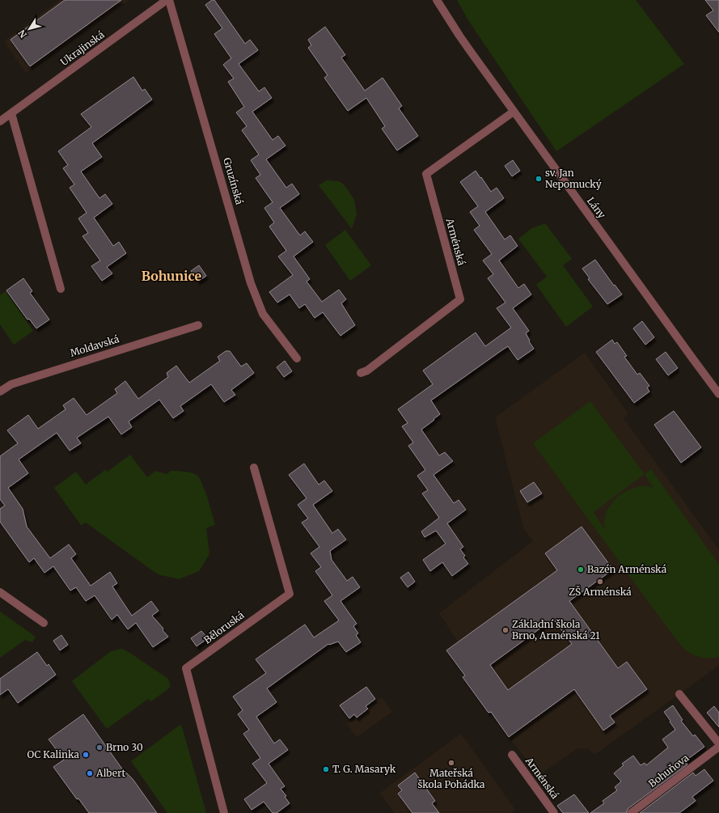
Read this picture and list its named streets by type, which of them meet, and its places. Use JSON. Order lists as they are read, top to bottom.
{
  "streets": {
    "street": [
      "Ukrajinská",
      "Gruzínská",
      "Lány",
      "Arménská",
      "Moldavská",
      "Běloruská",
      "Bohuňova"
    ]
  },
  "crossings": [
    ["Lány", "Arménská"]
  ],
  "districts": ["Bohunice"],
  "places": [
    "sv. Jan Nepomucký",
    "Bazén Arménská",
    "ZŠ Arménská",
    "Základní škola Brno, Arménská 21",
    "Brno 30",
    "OC Kalinka",
    "Mateřská škola Pohádka",
    "T. G. Masaryk",
    "Albert"
  ],
  "north": "bottom left"
}
